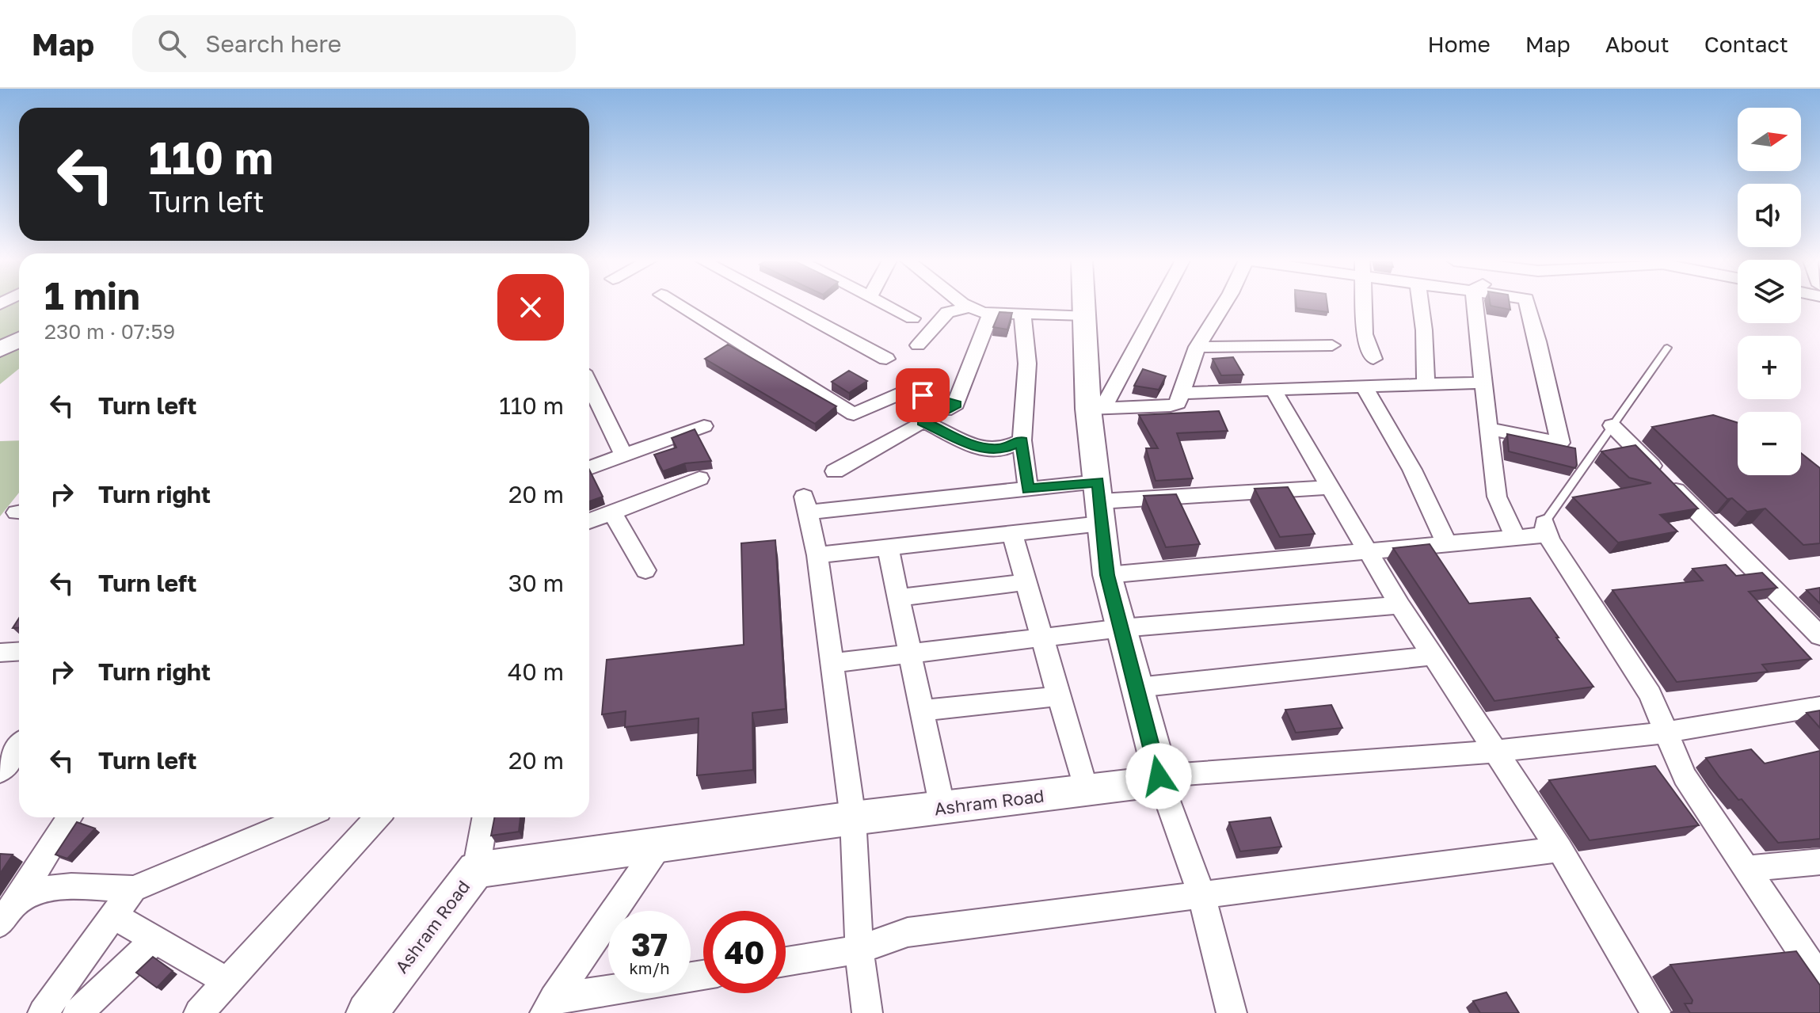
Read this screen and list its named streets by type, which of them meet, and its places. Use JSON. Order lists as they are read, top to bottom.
{
  "streets": {
    "street": ["Ashram Road"]
  },
  "north": "right",
  "page": {
    "header": "Map",
    "search": "Search here",
    "nav": [
      "Home",
      "Map",
      "About",
      "Contact"
    ],
    "map_buttons": ["+", "−"],
    "turn": ["110 m", "Turn left"],
    "heading": ["1 min", "230 m · 07:59"],
    "list": [
      {
        "name": "Turn left",
        "value": "110 m"
      },
      {
        "name": "Turn right",
        "value": "20 m"
      },
      {
        "name": "Turn left",
        "value": "30 m"
      },
      {
        "name": "Turn right",
        "value": "40 m"
      },
      {
        "name": "Turn left",
        "value": "20 m"
      }
    ],
    "speed": "37 km/h",
    "limit": "40"
  }
}
